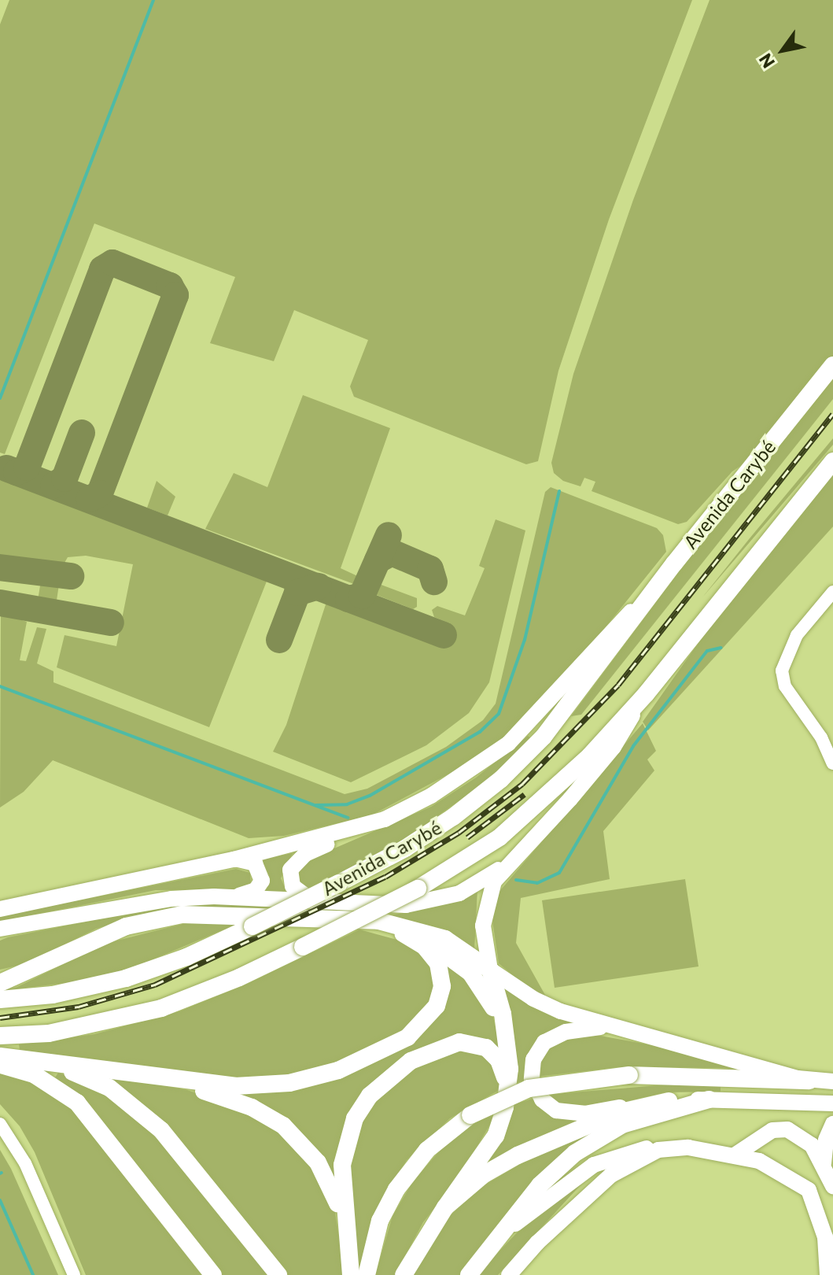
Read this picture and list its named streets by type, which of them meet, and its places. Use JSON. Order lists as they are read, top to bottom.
{
  "streets": {
    "highway": ["Avenida Carybé"]
  },
  "north": "bottom left"
}
